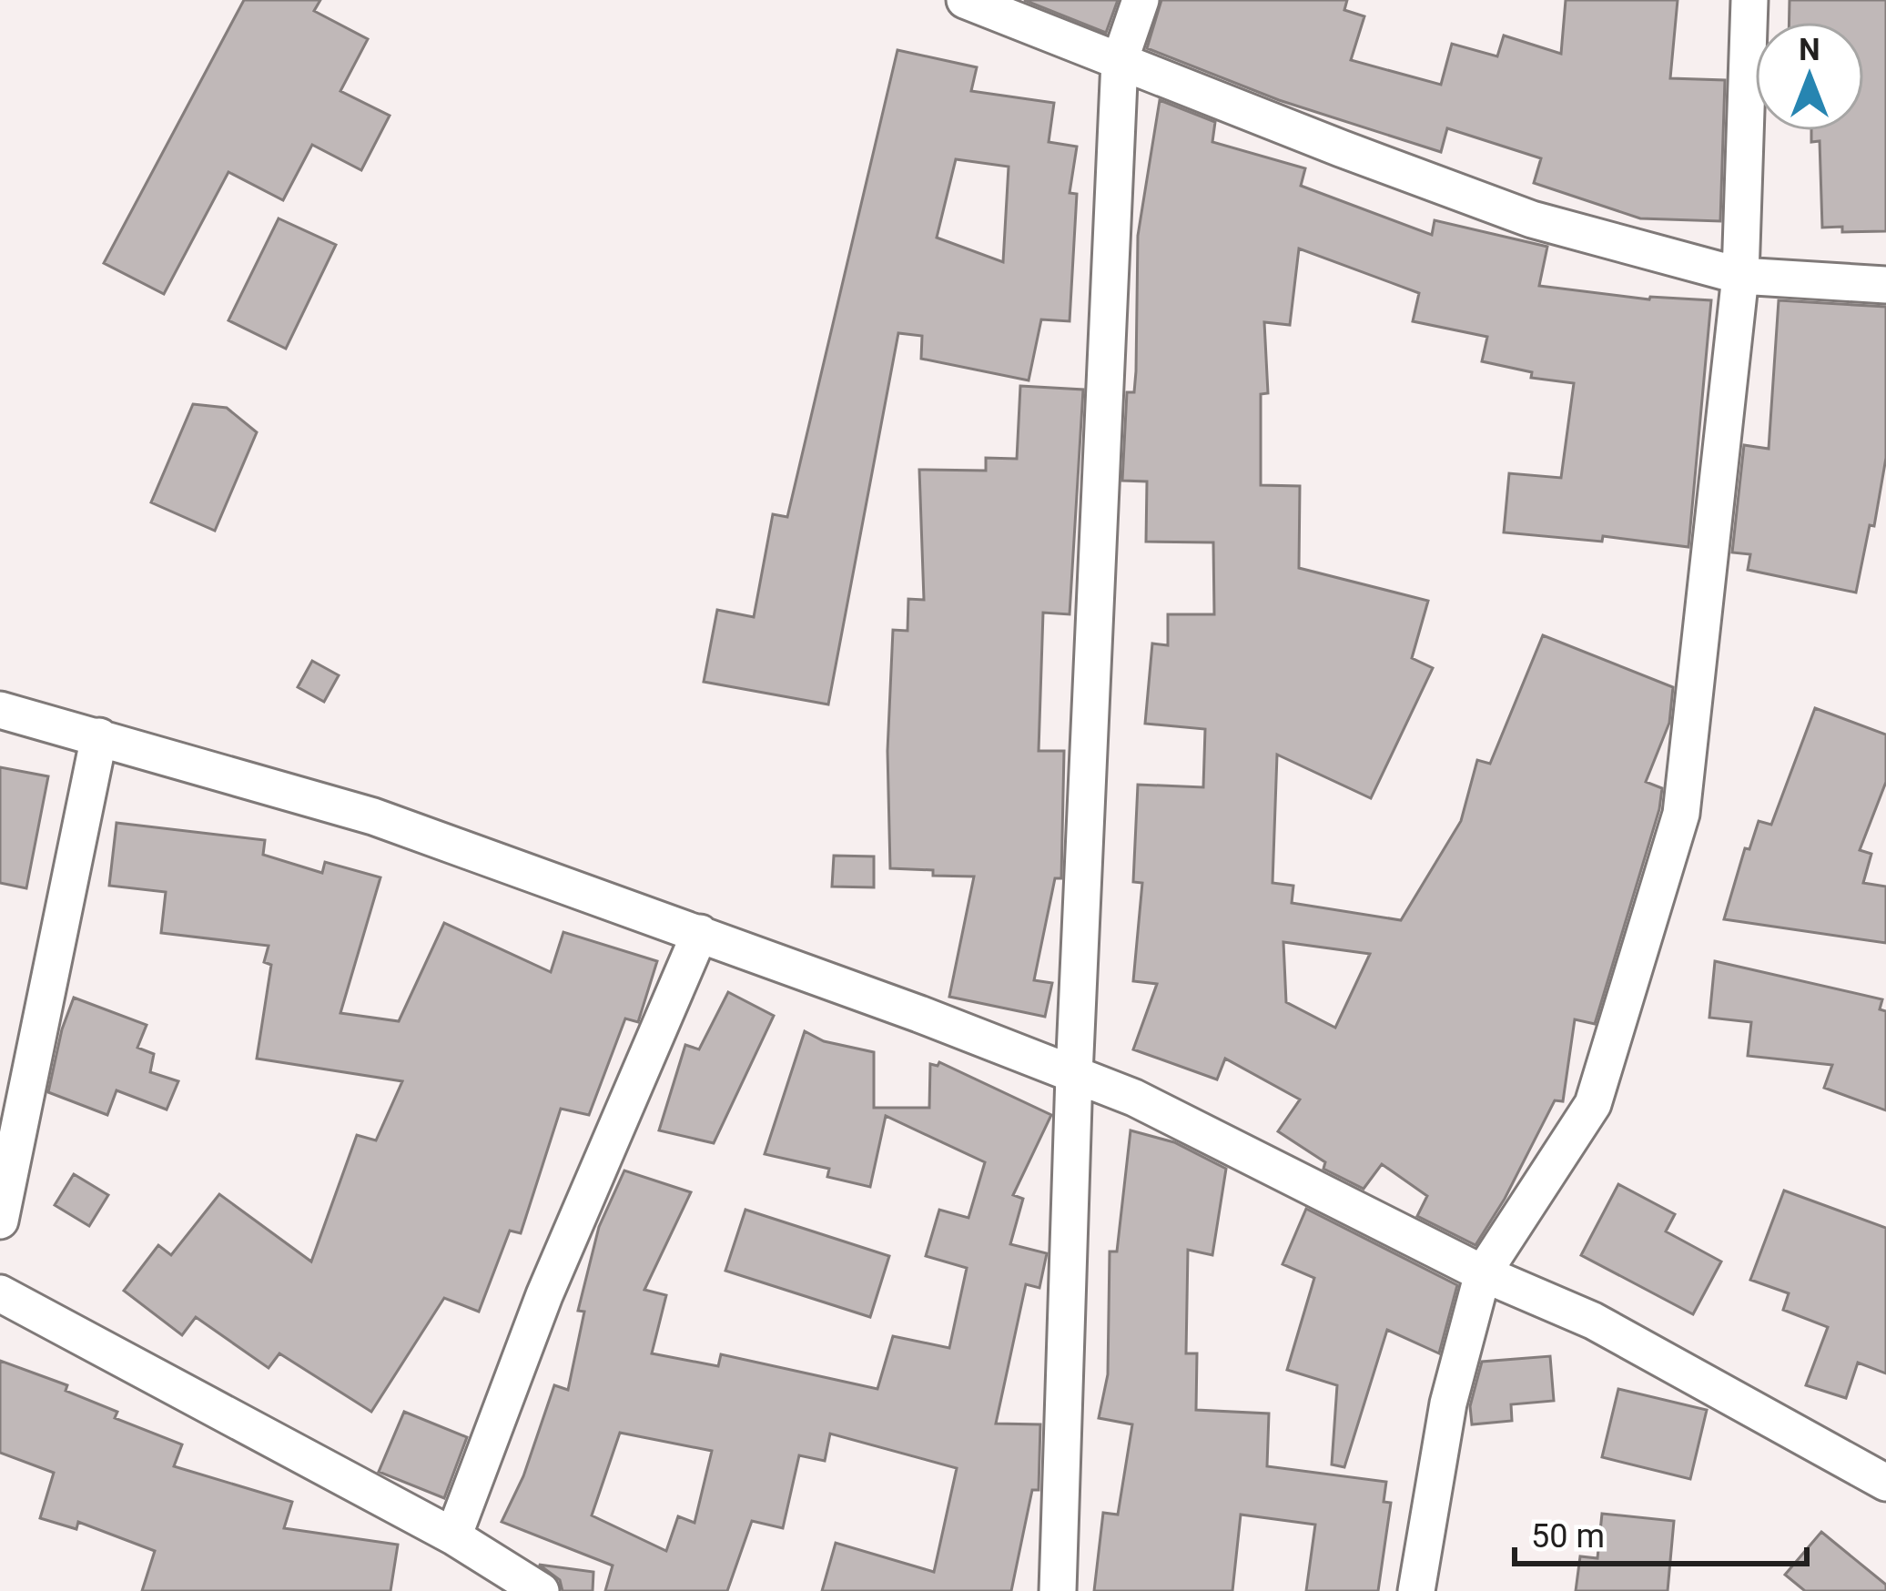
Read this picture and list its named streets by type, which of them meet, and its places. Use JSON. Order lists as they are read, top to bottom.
{
  "scale_bar": "50 m",
  "north": "top"
}
